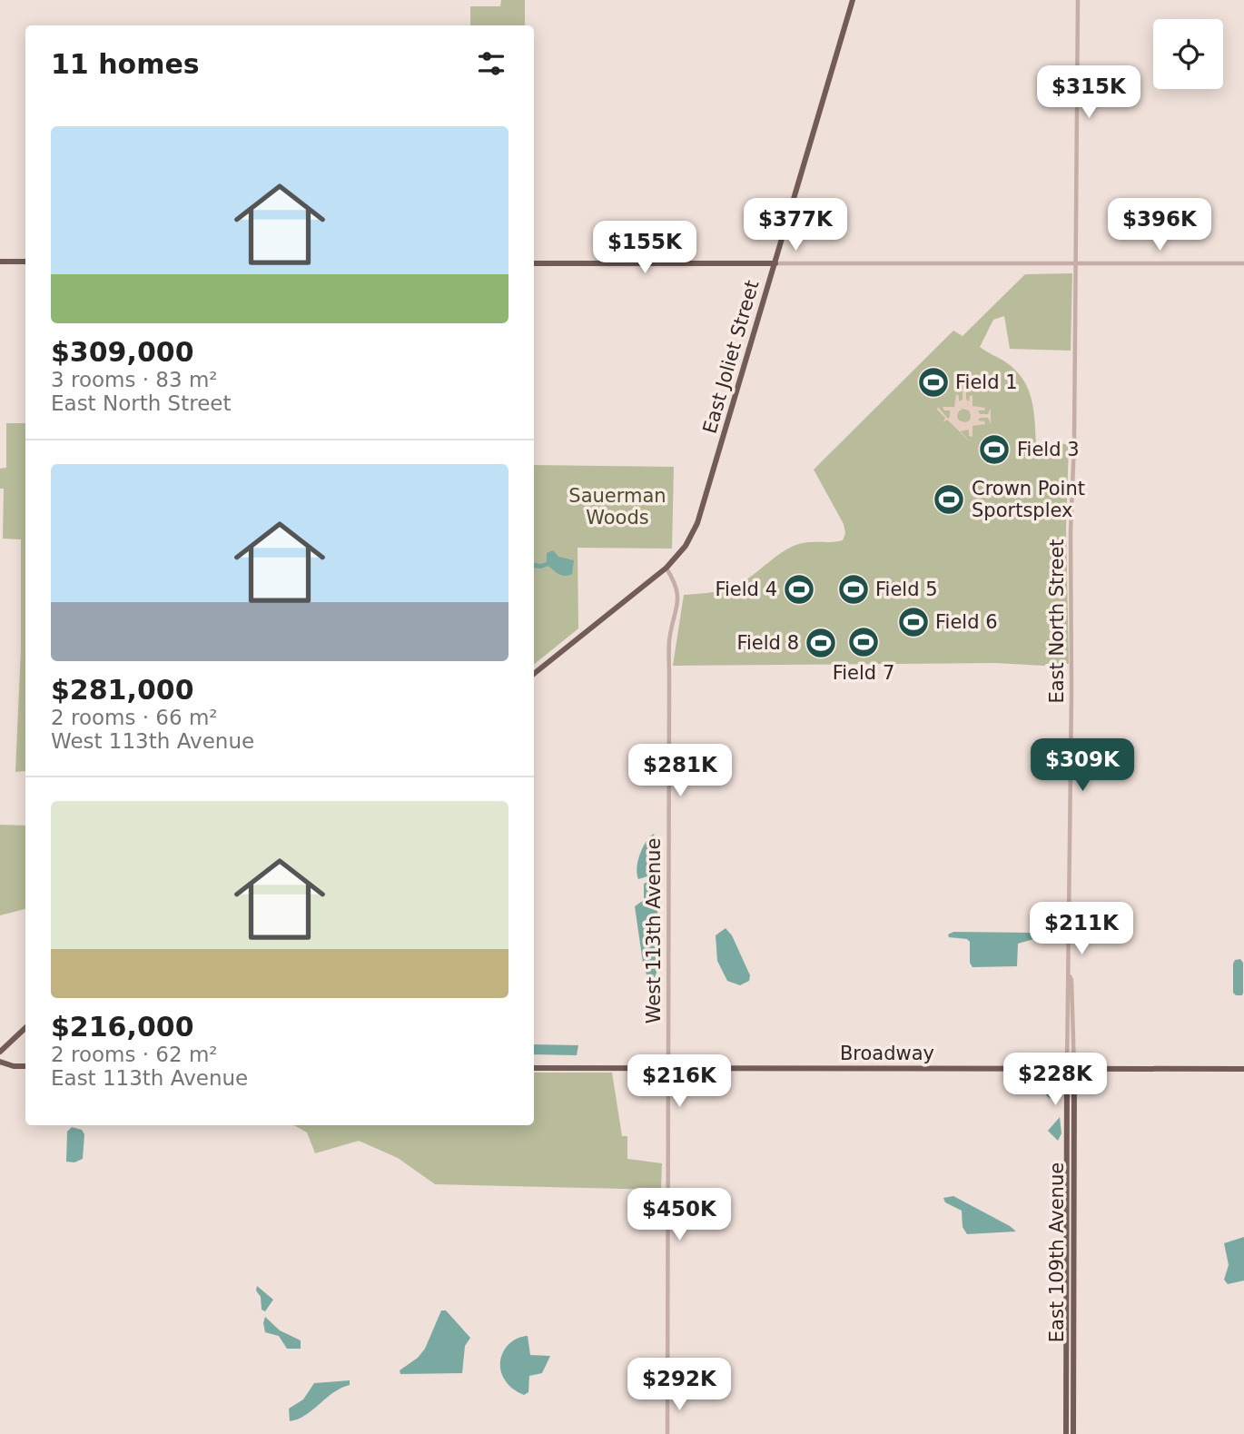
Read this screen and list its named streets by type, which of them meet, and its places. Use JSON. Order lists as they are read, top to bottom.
{
  "streets": {
    "main road": ["East Joliet Street", "Broadway", "East 109th Avenue"],
    "street": ["East North Street", "West 113th Avenue"]
  },
  "crossings": [
    ["East Joliet Street", "West 113th Avenue"],
    ["East North Street", "Broadway"],
    ["East North Street", "East 109th Avenue"],
    ["West 113th Avenue", "Broadway"],
    ["Broadway", "East 109th Avenue"]
  ],
  "parks": ["Sauerman Woods"],
  "places": {
    "sports": [
      "Field 1",
      "Field 3",
      "Crown Point Sportsplex",
      "Field 4",
      "Field 5",
      "Field 6",
      "Field 7",
      "Field 8"
    ]
  },
  "page": {
    "heading": "11 homes",
    "price": [
      "$315K",
      "$377K",
      "$396K",
      "$155K",
      "$309K",
      "$281K",
      "$211K",
      "$228K",
      "$216K",
      "$450K",
      "$292K"
    ],
    "list": [
      {
        "name": "$309,000",
        "note": "3 rooms · 83 m² · East North Street"
      },
      {
        "name": "$281,000",
        "note": "2 rooms · 66 m² · West 113th Avenue"
      },
      {
        "name": "$216,000",
        "note": "2 rooms · 62 m² · East 113th Avenue"
      }
    ]
  }
}
